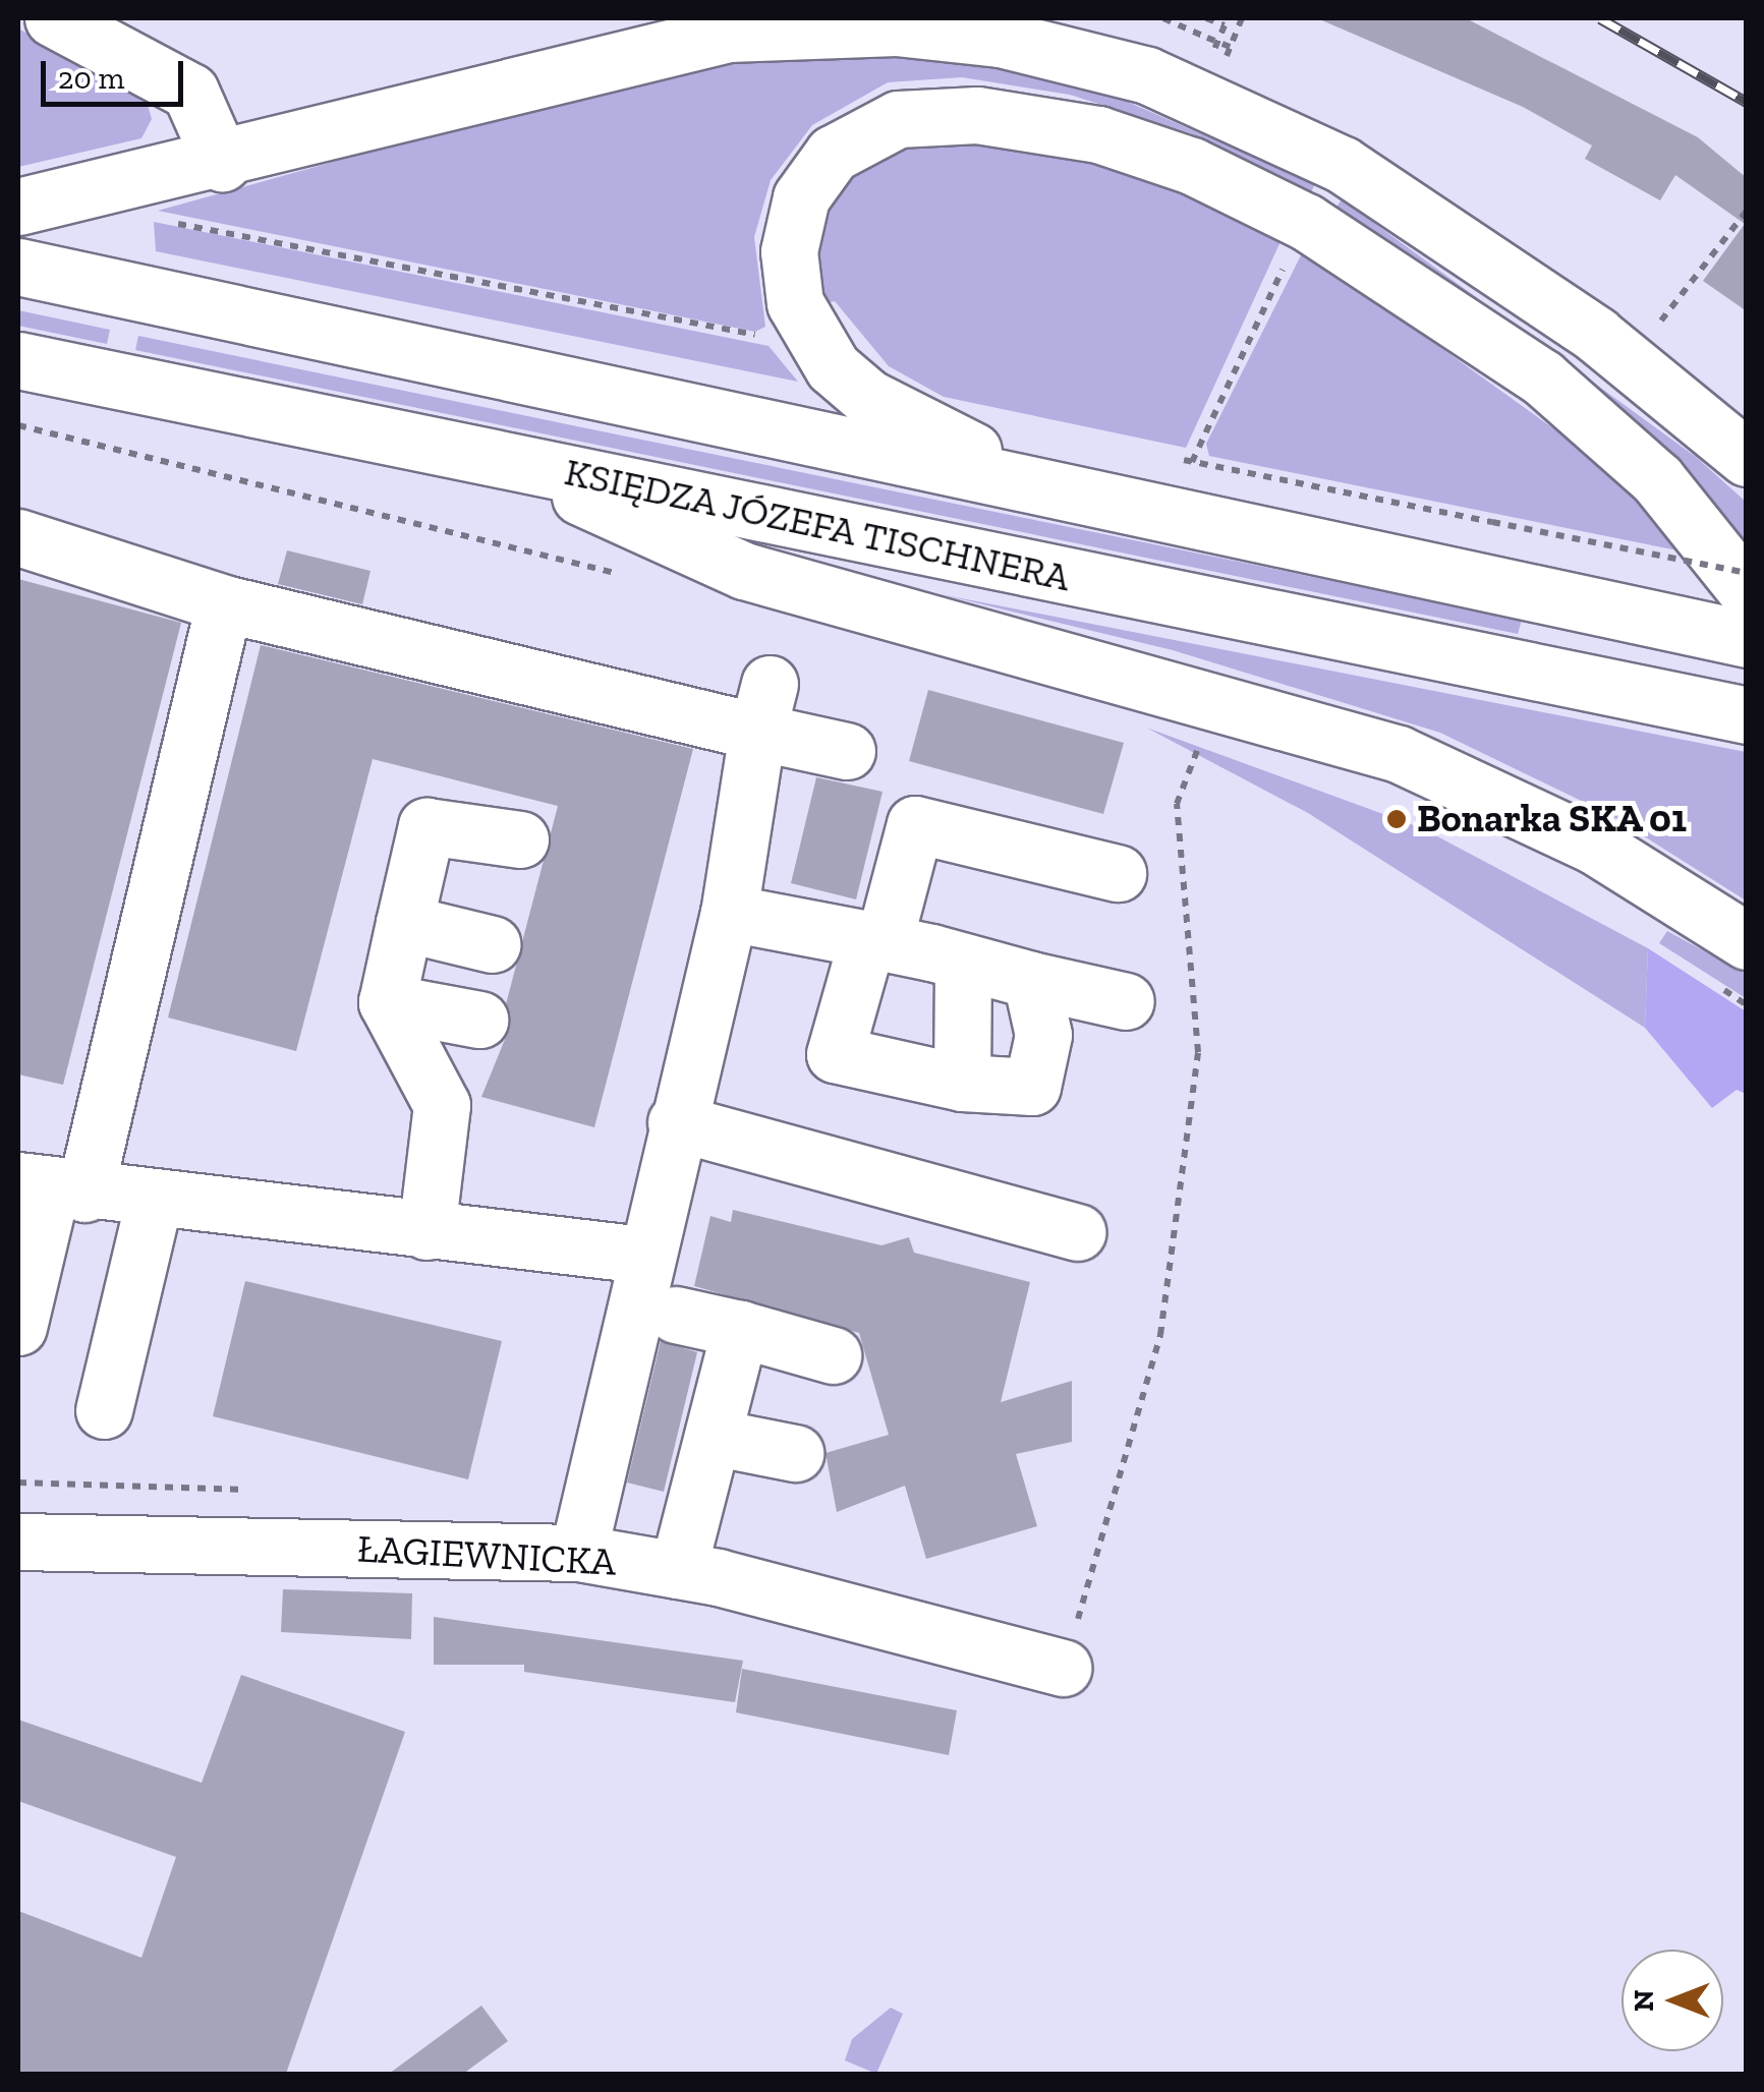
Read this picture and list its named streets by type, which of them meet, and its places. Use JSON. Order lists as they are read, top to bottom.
{
  "streets": {
    "main road": ["KSIĘDZA JÓZEFA TISCHNERA", "ŁAGIEWNICKA"]
  },
  "places": ["Bonarka SKA 01"],
  "scale_bar": "20 m",
  "north": "left"
}
